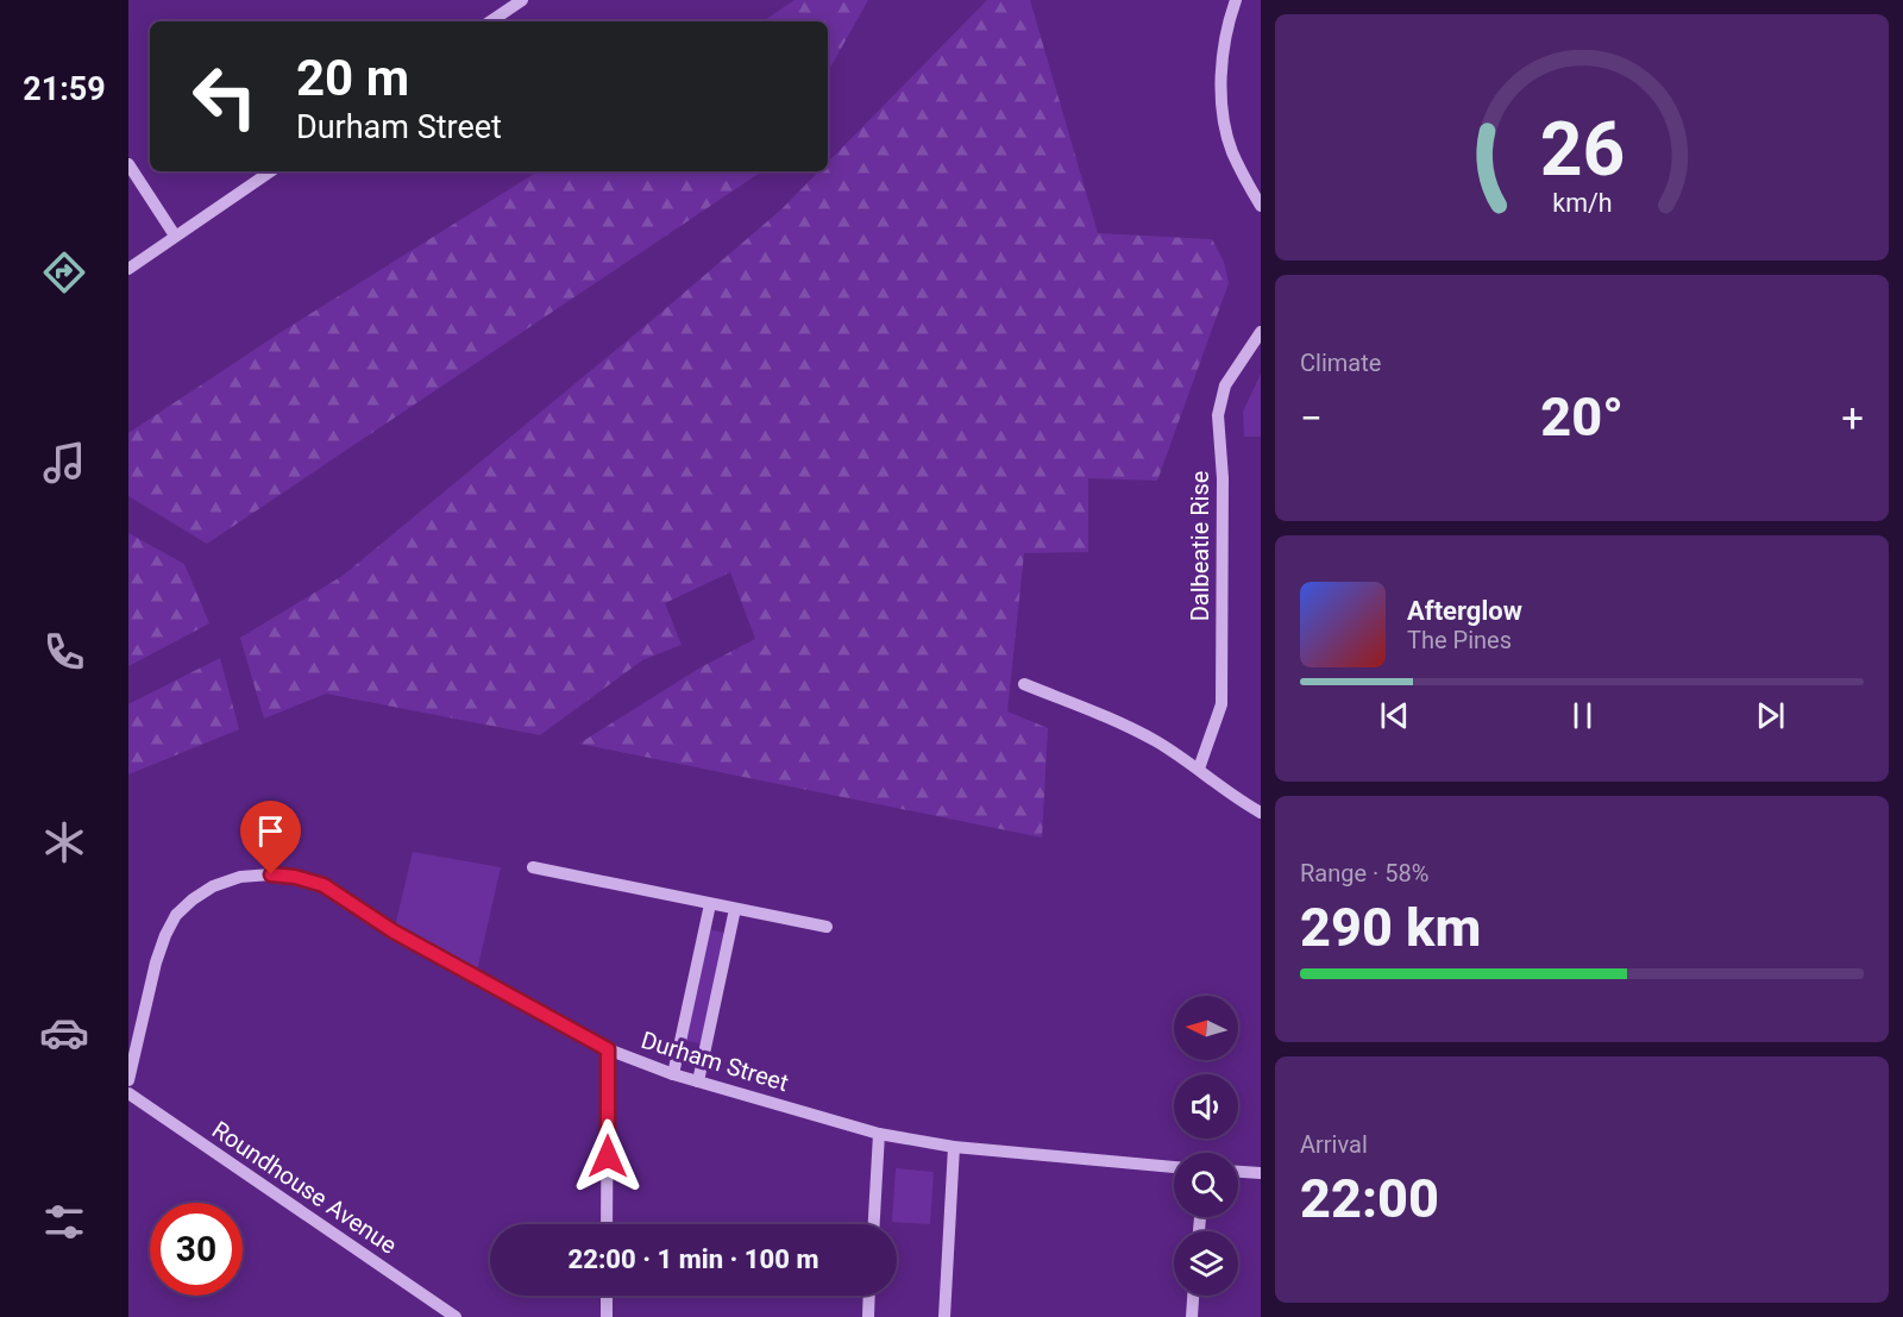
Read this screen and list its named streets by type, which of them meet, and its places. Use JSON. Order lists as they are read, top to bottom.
{
  "streets": {
    "street": ["Dalbeatie Rise", "Durham Street", "Roundhouse Avenue"]
  },
  "north": "left",
  "page": {
    "tabs": "21:59",
    "turn": ["20 m", "Durham Street"],
    "tile": [
      "Climate",
      ["Range · 58%", "290 km"],
      ["Arrival", "22:00"]
    ],
    "heat": ["−", "20°", "+"],
    "song": ["Afterglow", "The Pines"],
    "limit": "30",
    "trip": "22:00 · 1 min · 100 m",
    "gauge": ["26", "km/h"]
  }
}
